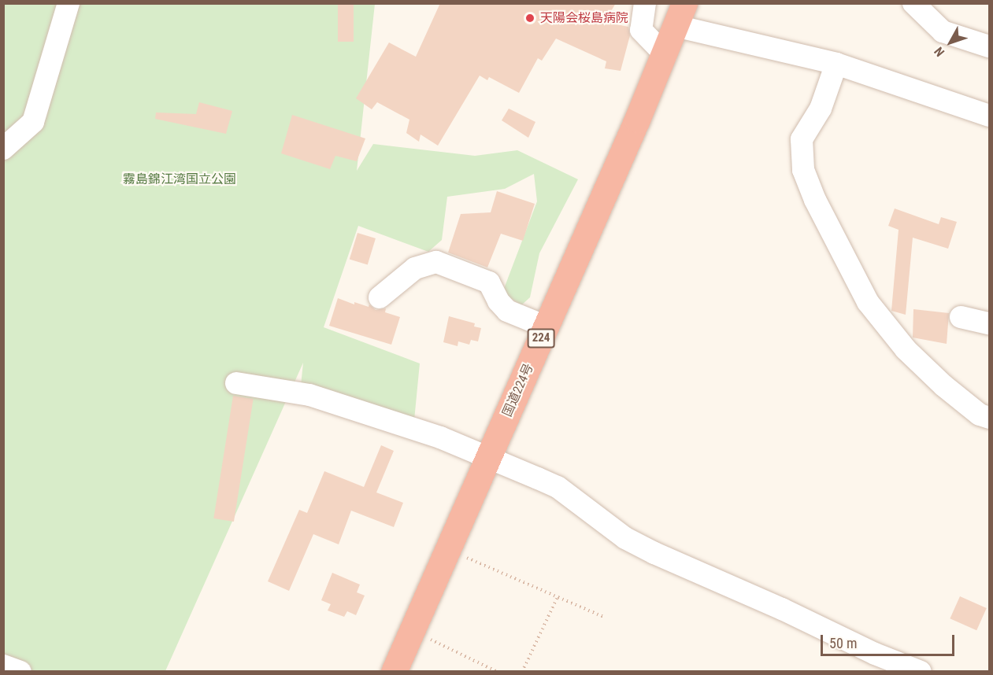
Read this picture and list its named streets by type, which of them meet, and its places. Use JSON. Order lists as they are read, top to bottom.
{
  "streets": {
    "highway": ["224", "国道224号"]
  },
  "parks": ["霧島錦江湾国立公園"],
  "places": ["天陽会桜島病院"],
  "scale_bar": "50 m",
  "north": "bottom left"
}
